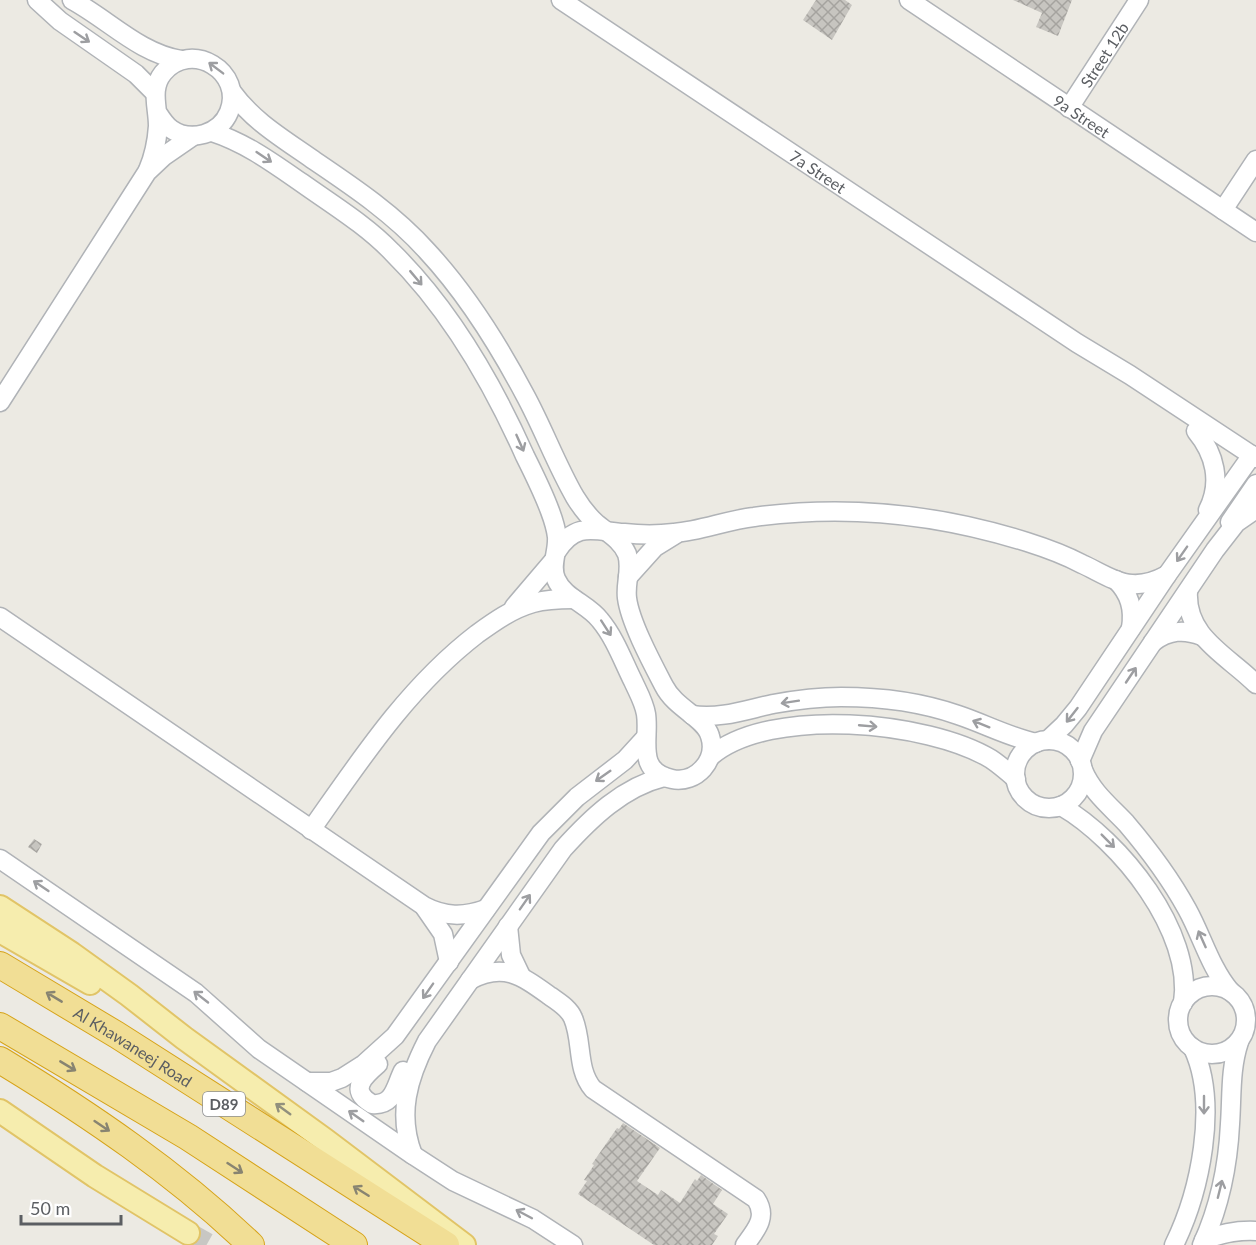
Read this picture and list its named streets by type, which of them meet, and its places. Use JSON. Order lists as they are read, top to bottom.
{
  "streets": {
    "highway": ["Al Khawaneej Road", "D89"],
    "street": ["Street 12b", "9a Street", "7a Street"]
  },
  "crossings": [
    ["Street 12b", "9a Street"]
  ],
  "scale_bar": "50 m"
}
